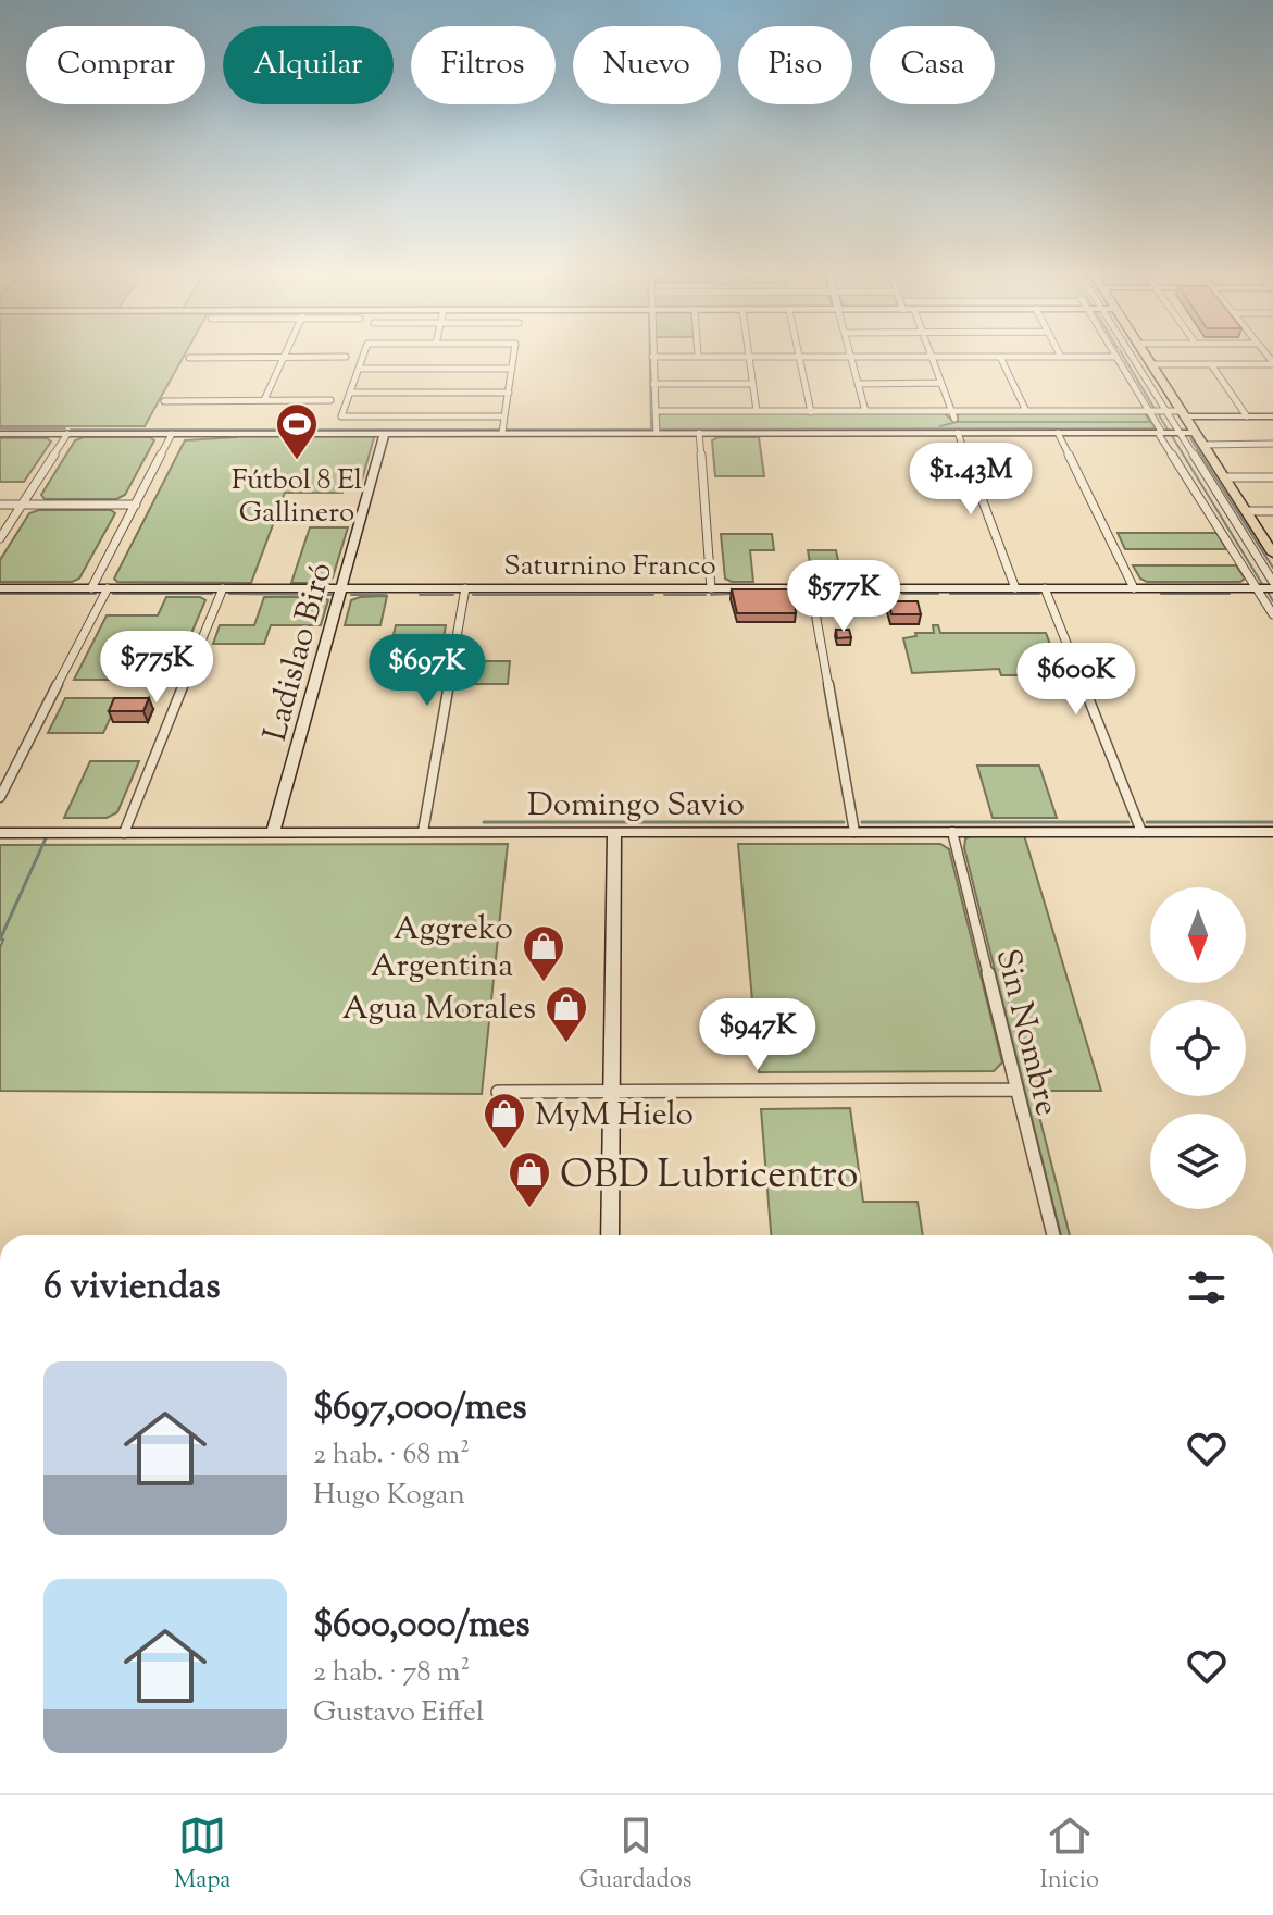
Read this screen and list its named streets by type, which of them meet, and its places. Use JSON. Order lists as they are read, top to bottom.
{
  "streets": {
    "street": [
      "Saturnino Franco",
      "Ladislao Biró",
      "Domingo Savio",
      "Sin Nombre"
    ]
  },
  "crossings": [
    ["Saturnino Franco", "Ladislao Biró"],
    ["Ladislao Biró", "Domingo Savio"],
    ["Domingo Savio", "Sin Nombre"]
  ],
  "places": {
    "sports": ["Fútbol 8 El Gallinero"],
    "shop": [
      "Aggreko Argentina",
      "Agua Morales",
      "MyM Hielo",
      "OBD Lubricentro"
    ]
  },
  "north": "bottom",
  "page": {
    "chip": [
      "Comprar",
      "Alquilar",
      "Filtros",
      "Nuevo",
      "Piso",
      "Casa"
    ],
    "price": [
      "$1.43M",
      "$577K",
      "$775K",
      "$697K",
      "$600K",
      "$947K"
    ],
    "heading": "6 viviendas",
    "list": [
      {
        "name": "$697,000/mes",
        "note": "2 hab. · 68 m² · Hugo Kogan"
      },
      {
        "name": "$600,000/mes",
        "note": "2 hab. · 78 m² · Gustavo Eiffel"
      }
    ],
    "tabs": ["Mapa", "Guardados", "Inicio"]
  }
}
